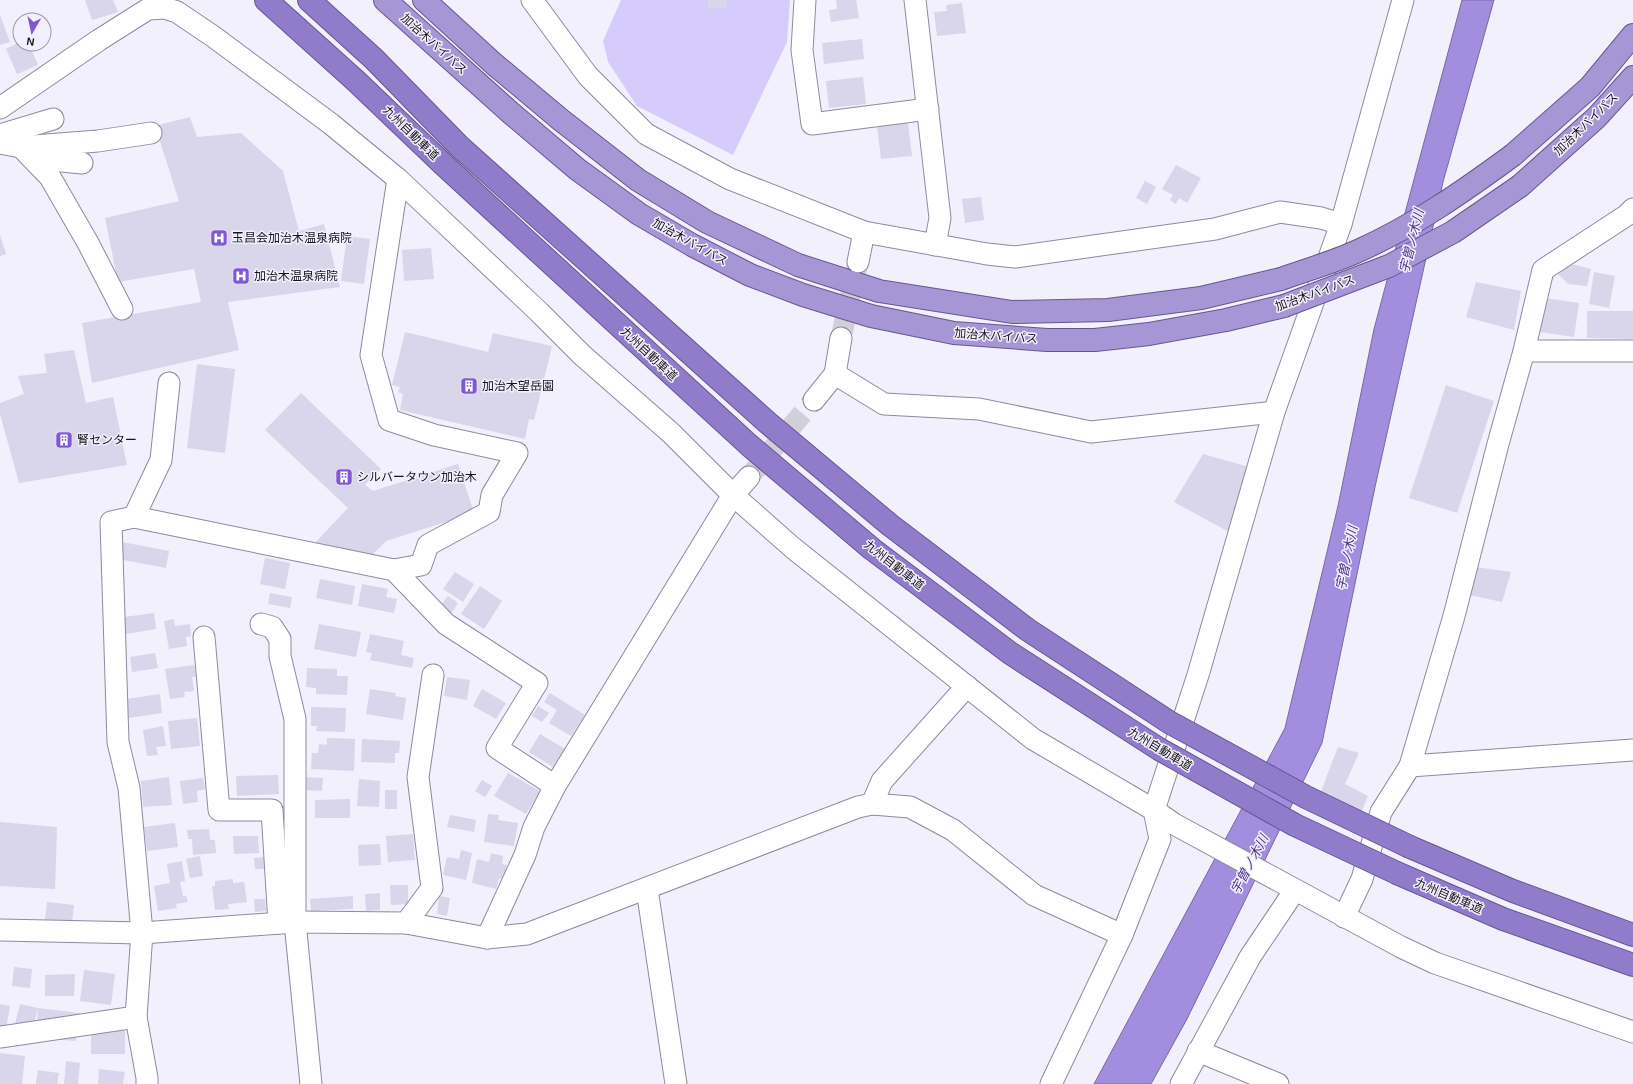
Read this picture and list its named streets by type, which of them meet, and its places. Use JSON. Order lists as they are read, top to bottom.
{
  "streets": {
    "highway": ["加治木バイパス", "九州自動車道"]
  },
  "water": ["宇曽ノ木川"],
  "places": {
    "hospital": ["玉昌会加治木温泉病院", "加治木温泉病院"],
    "building": ["加治木望岳園", "腎センター", "シルバータウン加治木"]
  },
  "north": "bottom"
}
